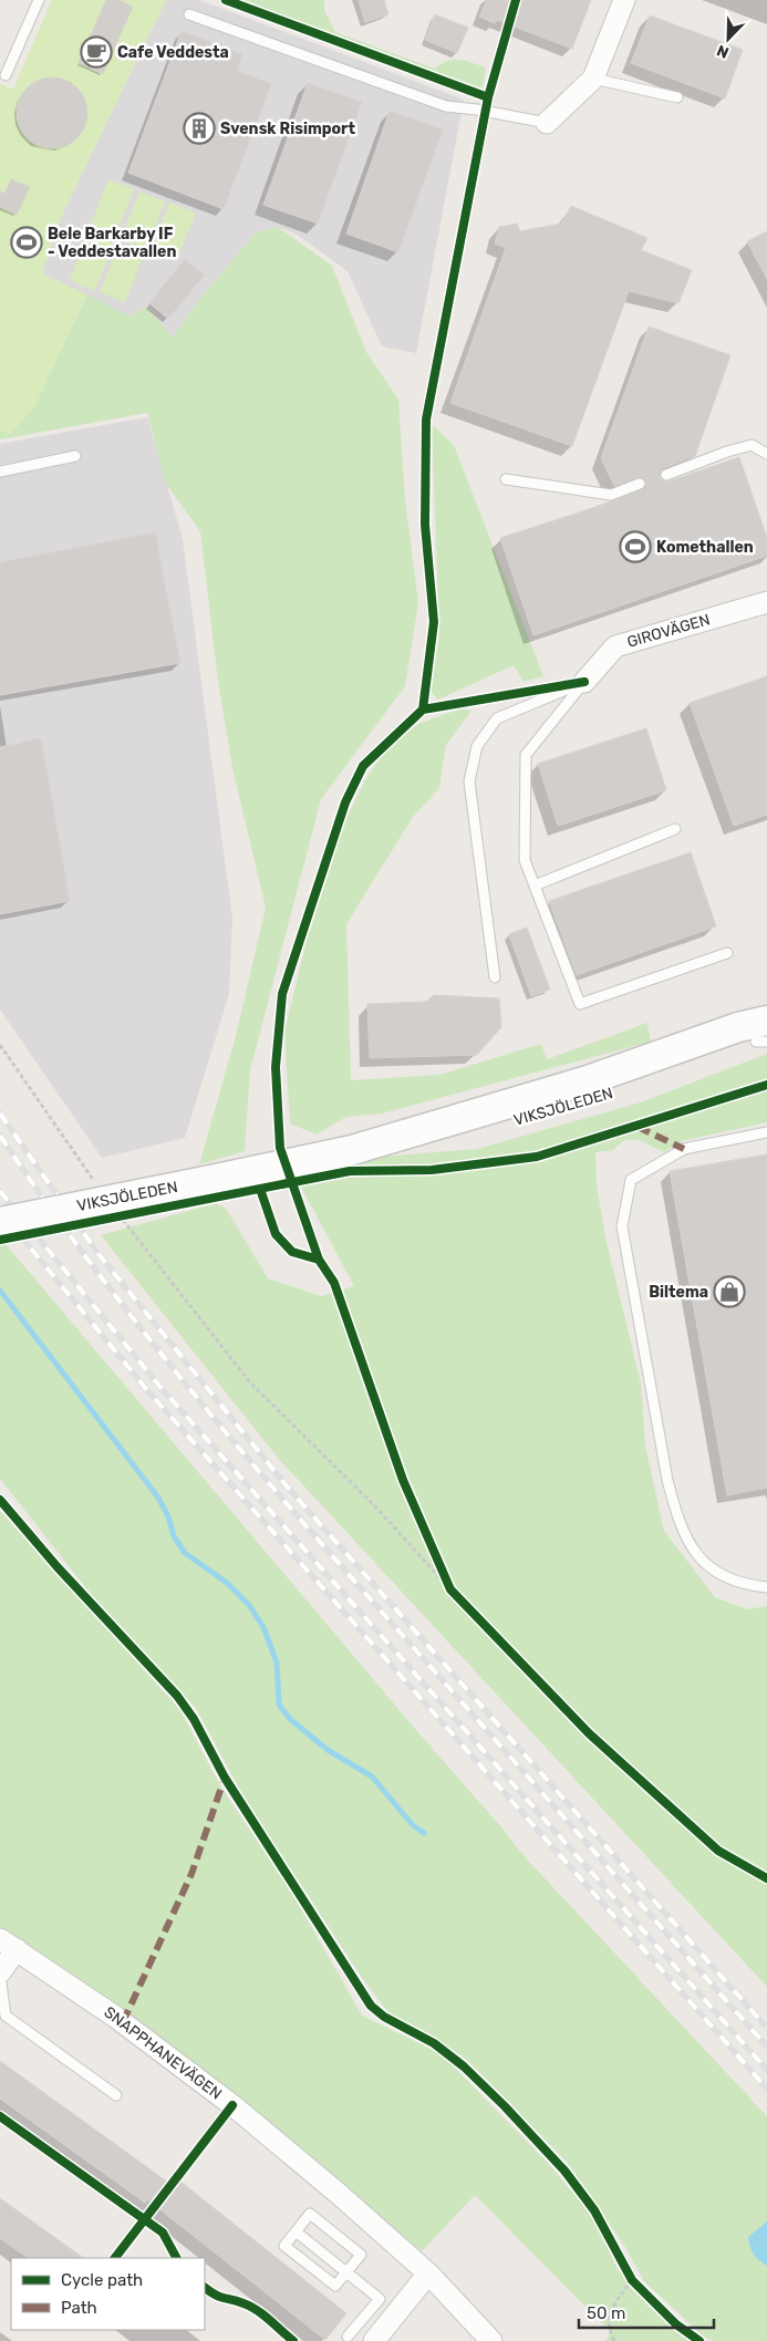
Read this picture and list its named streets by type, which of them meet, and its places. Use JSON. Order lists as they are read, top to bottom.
{
  "streets": {
    "main road": ["VIKSJÖLEDEN"],
    "street": ["GIROVÄGEN", "SNAPPHANEVÄGEN"]
  },
  "places": {
    "cafe": ["Cafe Veddesta"],
    "building": ["Svensk Risimport"],
    "sports": ["Bele Barkarby IF - Veddestavallen", "Komethallen"],
    "shop": ["Biltema"]
  },
  "legend": ["Cycle path", "Path"],
  "scale_bar": "50 m",
  "north": "bottom left"
}
